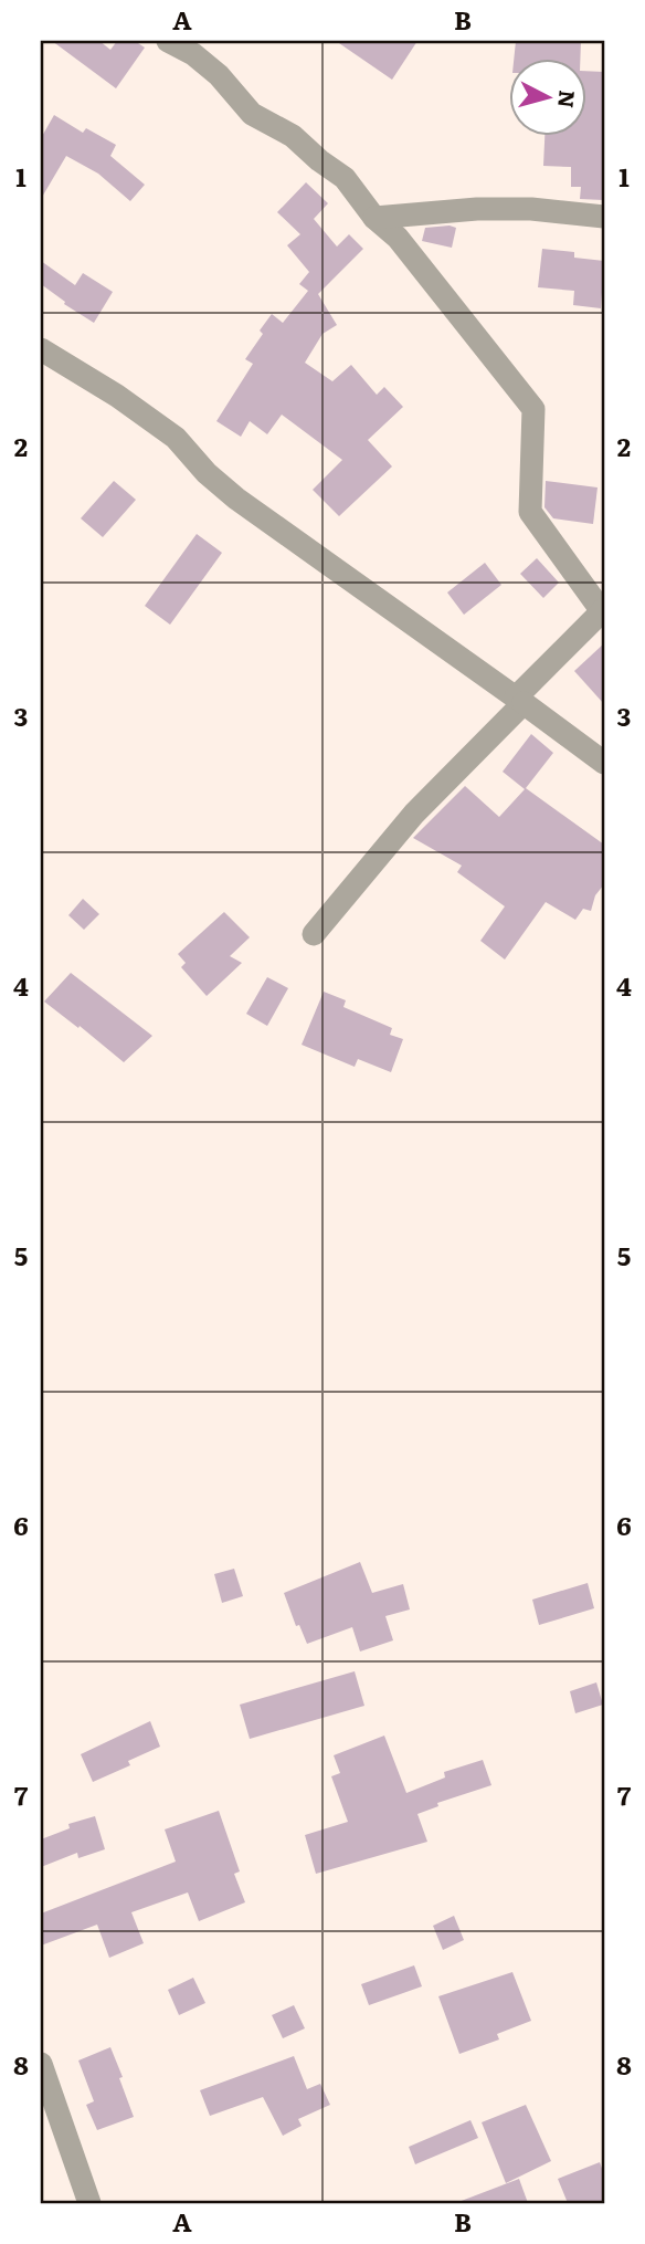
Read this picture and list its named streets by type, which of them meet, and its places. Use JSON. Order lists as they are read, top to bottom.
{
  "north": "right",
  "grid": {
    "columns": ["A", "B"],
    "rows": [
      "1",
      "2",
      "3",
      "4",
      "5",
      "6",
      "7",
      "8"
    ]
  }
}
